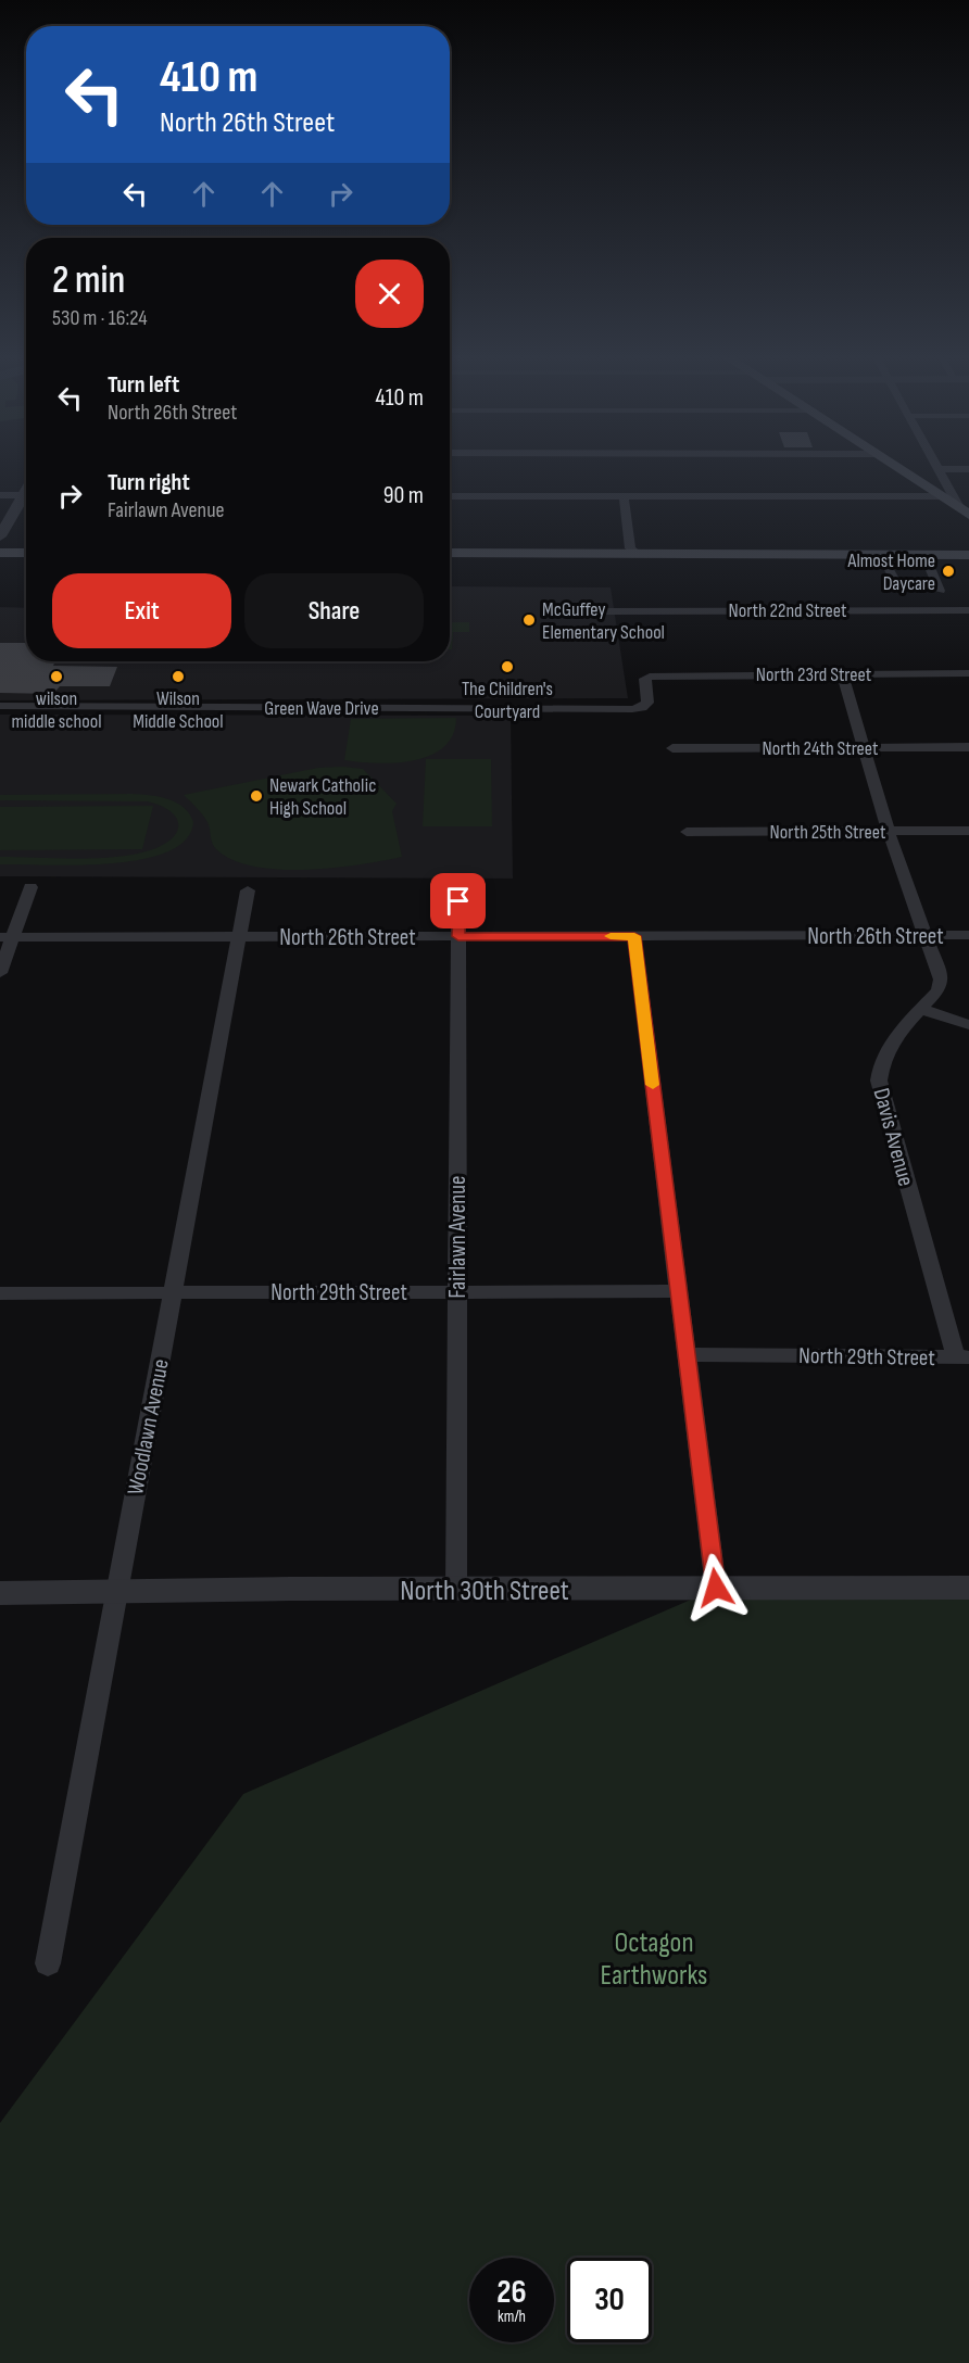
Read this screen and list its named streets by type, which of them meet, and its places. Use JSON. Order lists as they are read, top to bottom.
{
  "streets": {
    "street": [
      "North 22nd Street",
      "North 23rd Street",
      "Green Wave Drive",
      "North 24th Street",
      "North 25th Street",
      "North 26th Street",
      "Davis Avenue",
      "Fairlawn Avenue",
      "North 29th Street",
      "Woodlawn Avenue",
      "North 30th Street"
    ]
  },
  "crossings": [
    ["North 23rd Street", "Green Wave Drive"],
    ["North 23rd Street", "Davis Avenue"],
    ["North 24th Street", "Davis Avenue"],
    ["North 25th Street", "Davis Avenue"],
    ["North 26th Street", "Davis Avenue"],
    ["North 26th Street", "Fairlawn Avenue"],
    ["North 26th Street", "Woodlawn Avenue"],
    ["Davis Avenue", "North 29th Street"],
    ["Fairlawn Avenue", "North 29th Street"],
    ["Fairlawn Avenue", "North 30th Street"],
    ["North 29th Street", "Woodlawn Avenue"],
    ["Woodlawn Avenue", "North 30th Street"]
  ],
  "parks": ["Octagon Earthworks"],
  "places": [
    "Almost Home Daycare",
    "McGuffey Elementary School",
    "The Children's Courtyard",
    "wilson middle school",
    "Wilson Middle School",
    "Newark Catholic High School"
  ],
  "page": {
    "turn": ["410 m", "North 26th Street"],
    "heading": ["2 min", "530 m · 16:24"],
    "list": [
      {
        "name": "Turn left",
        "note": "North 26th Street",
        "value": "410 m"
      },
      {
        "name": "Turn right",
        "note": "Fairlawn Avenue",
        "value": "90 m"
      }
    ],
    "buttons": ["Exit", "Share"],
    "speed": "26 km/h",
    "limit": "30"
  }
}
